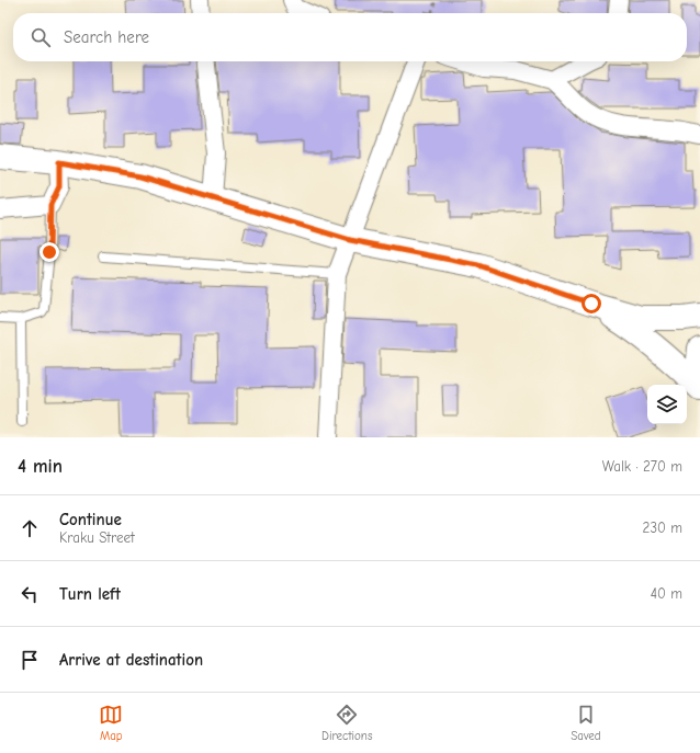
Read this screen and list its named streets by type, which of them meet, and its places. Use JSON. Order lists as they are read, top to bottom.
{
  "page": {
    "search": "Search here",
    "heading": ["4 min", "Walk · 270 m"],
    "list": [
      ["Continue", "Kraku Street", "230 m"],
      ["Turn left", "40 m"],
      "Arrive at destination"
    ],
    "nav": ["Map", "Directions", "Saved"]
  }
}
